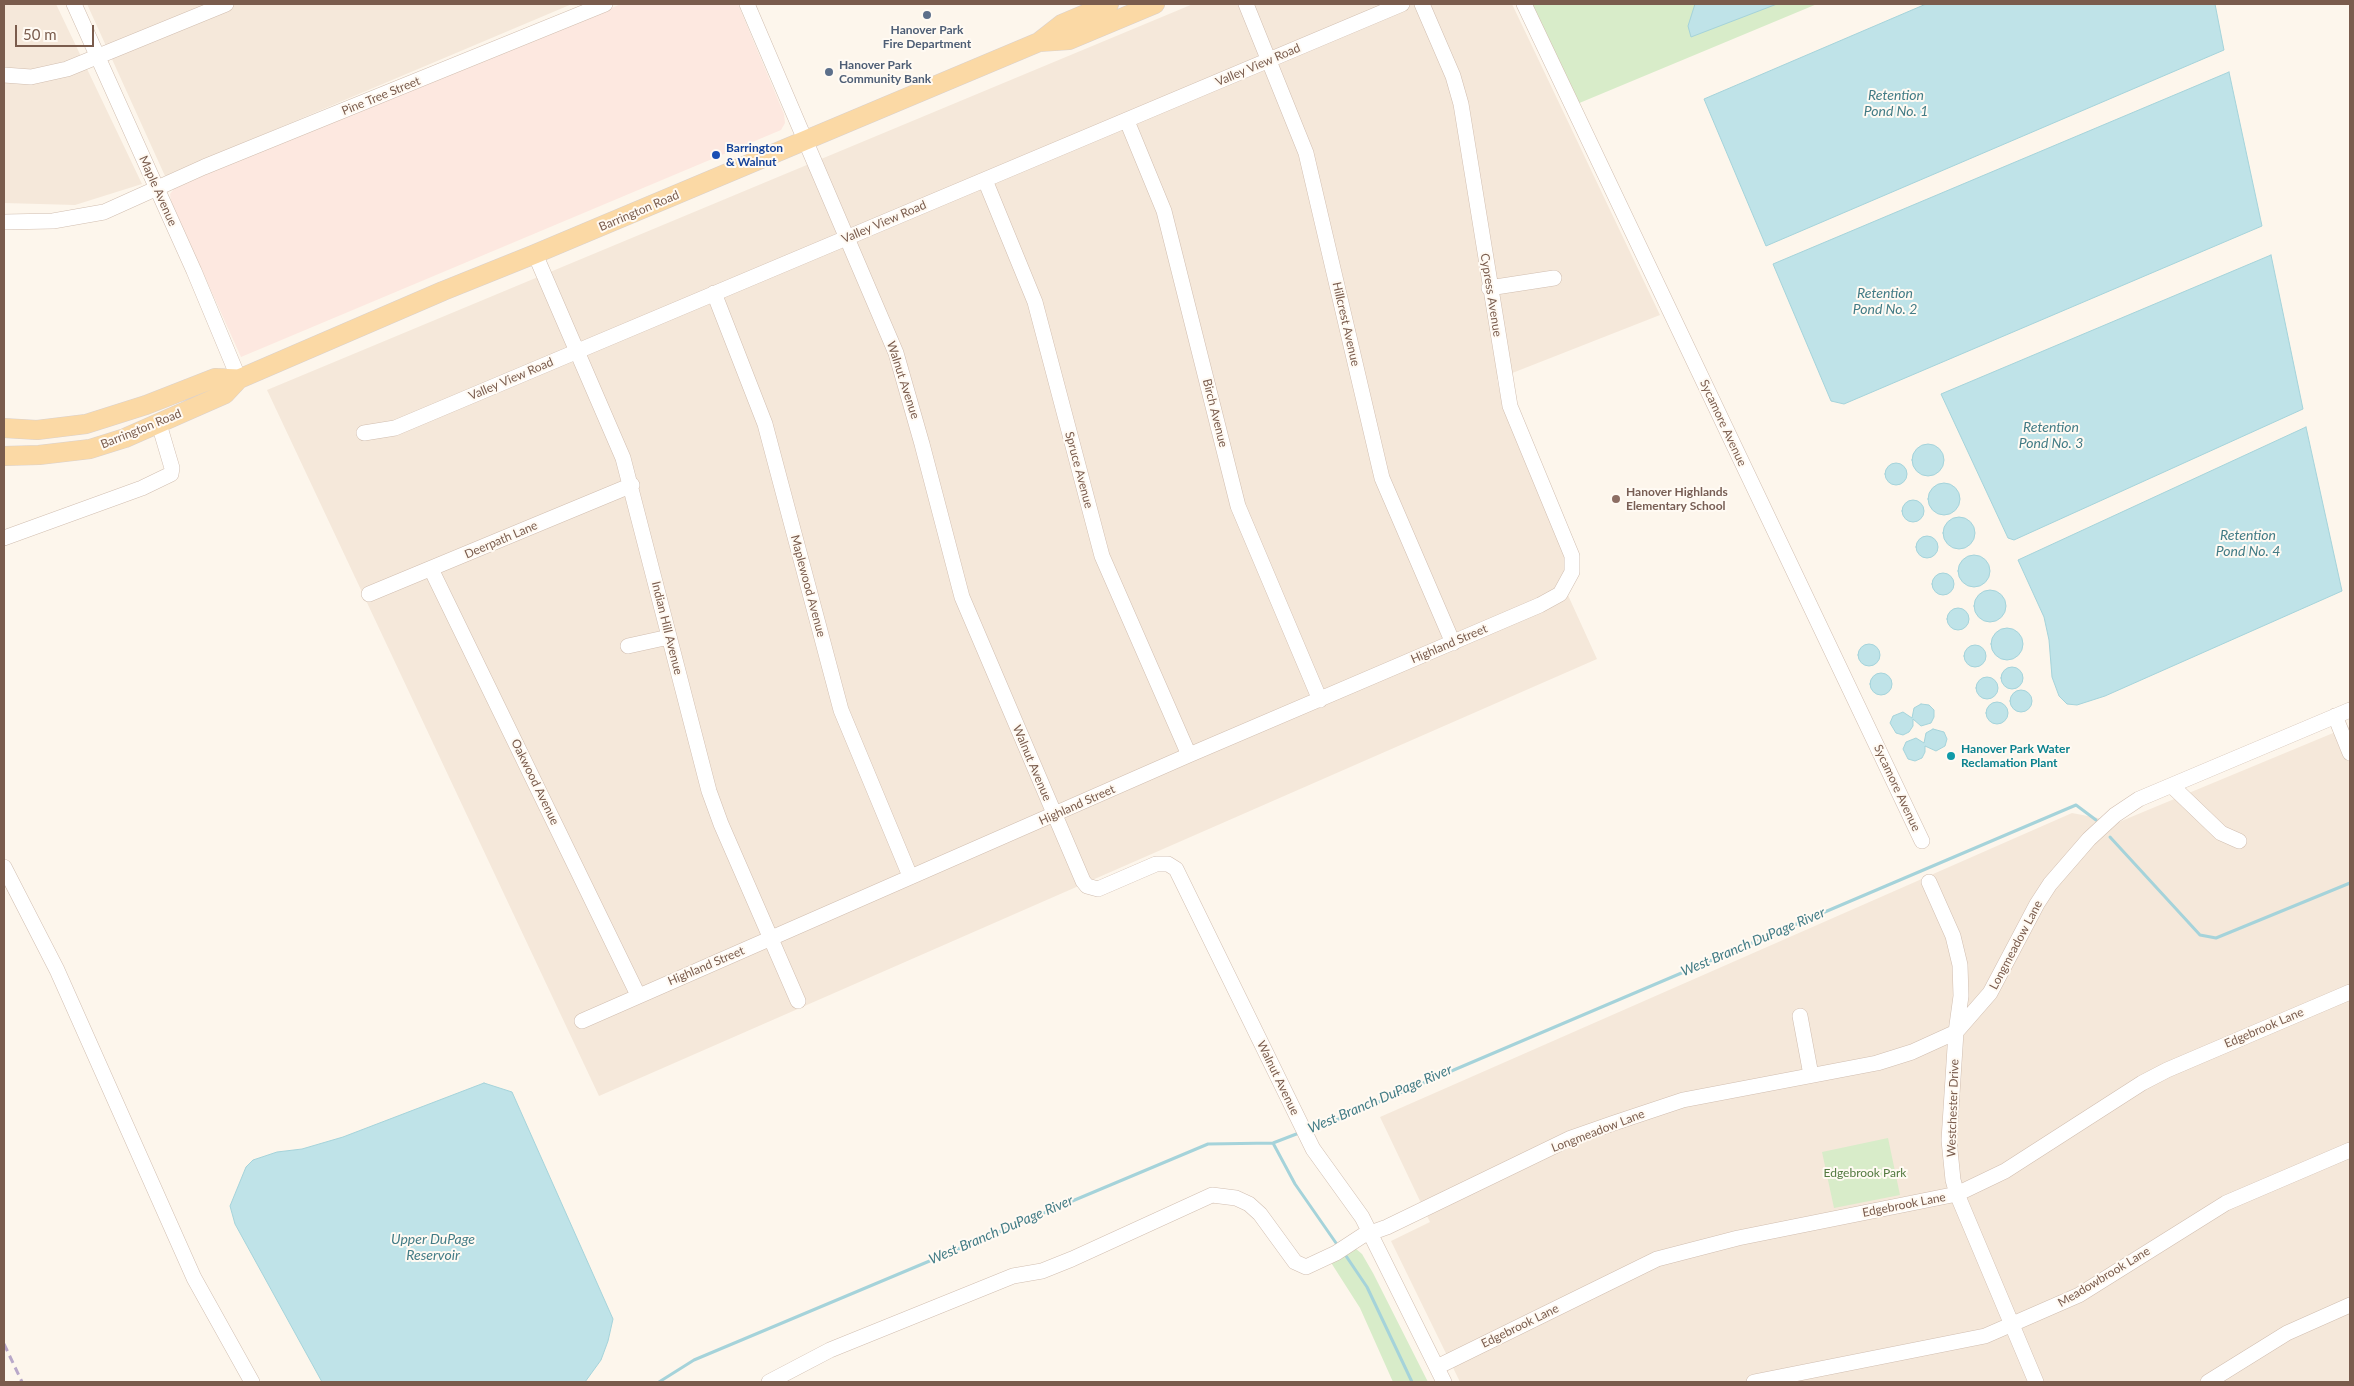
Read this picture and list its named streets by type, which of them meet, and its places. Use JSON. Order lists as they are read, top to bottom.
{
  "streets": {
    "main road": ["Barrington Road"],
    "street": [
      "Valley View Road",
      "Pine Tree Street",
      "Maple Avenue",
      "Cypress Avenue",
      "Hillcrest Avenue",
      "Walnut Avenue",
      "Birch Avenue",
      "Sycamore Avenue",
      "Spruce Avenue",
      "Deerpath Lane",
      "Maplewood Avenue",
      "Indian Hill Avenue",
      "Highland Street",
      "Oakwood Avenue",
      "Longmeadow Lane",
      "Edgebrook Lane",
      "Westchester Drive",
      "Meadowbrook Lane"
    ]
  },
  "crossings": [
    ["Valley View Road", "Hillcrest Avenue"],
    ["Valley View Road", "Walnut Avenue"],
    ["Valley View Road", "Birch Avenue"],
    ["Valley View Road", "Spruce Avenue"],
    ["Valley View Road", "Maplewood Avenue"],
    ["Valley View Road", "Indian Hill Avenue"],
    ["Pine Tree Street", "Maple Avenue"],
    ["Maple Avenue", "Barrington Road"],
    ["Barrington Road", "Walnut Avenue"],
    ["Barrington Road", "Indian Hill Avenue"],
    ["Cypress Avenue", "Highland Street"],
    ["Hillcrest Avenue", "Highland Street"],
    ["Walnut Avenue", "Highland Street"],
    ["Walnut Avenue", "Longmeadow Lane"],
    ["Walnut Avenue", "Edgebrook Lane"],
    ["Birch Avenue", "Highland Street"],
    ["Spruce Avenue", "Highland Street"],
    ["Deerpath Lane", "Indian Hill Avenue"],
    ["Deerpath Lane", "Oakwood Avenue"],
    ["Maplewood Avenue", "Highland Street"],
    ["Indian Hill Avenue", "Highland Street"],
    ["Highland Street", "Oakwood Avenue"],
    ["Longmeadow Lane", "Westchester Drive"],
    ["Edgebrook Lane", "Westchester Drive"],
    ["Westchester Drive", "Meadowbrook Lane"]
  ],
  "water": [
    "Retention Pond No. 1",
    "Retention Pond No. 2",
    "Retention Pond No. 3",
    "Retention Pond No. 4",
    "West Branch DuPage River",
    "Upper DuPage Reservoir"
  ],
  "parks": ["Edgebrook Park"],
  "places": [
    "Hanover Park Fire Department",
    "Hanover Park Community Bank",
    "Barrington & Walnut",
    "Hanover Highlands Elementary School",
    "Hanover Park Water Reclamation Plant"
  ],
  "scale_bar": "50 m"
}
